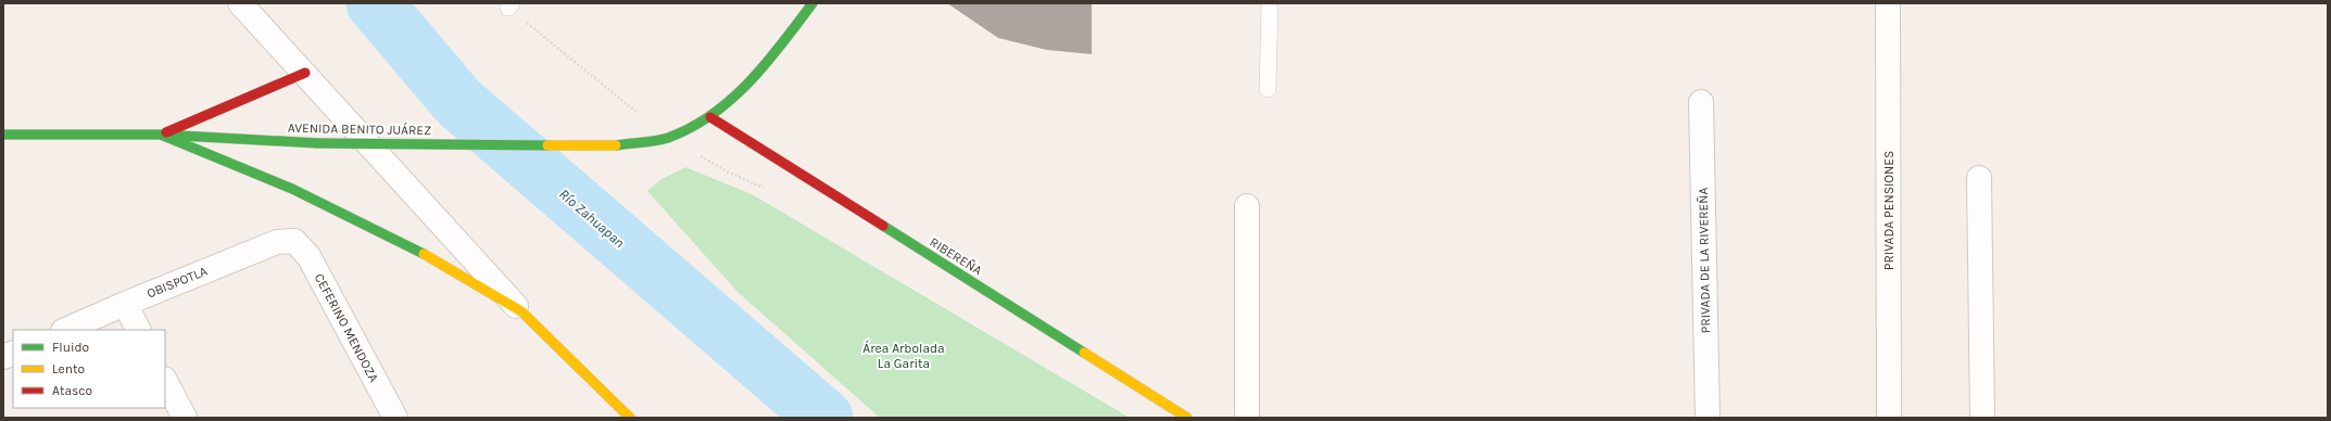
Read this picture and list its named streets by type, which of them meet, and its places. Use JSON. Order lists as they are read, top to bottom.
{
  "streets": {
    "street": [
      "AVENIDA BENITO JUÁREZ",
      "PRIVADA PENSIONES",
      "RIBEREÑA",
      "PRIVADA DE LA RIVEREÑA",
      "OBISPOTLA",
      "CEFERINO MENDOZA"
    ]
  },
  "crossings": [
    ["AVENIDA BENITO JUÁREZ", "RIBEREÑA"],
    ["OBISPOTLA", "CEFERINO MENDOZA"]
  ],
  "water": ["Río Zahuapan"],
  "parks": ["Área Arbolada La Garita"],
  "legend": ["Fluido", "Lento", "Atasco"]
}
